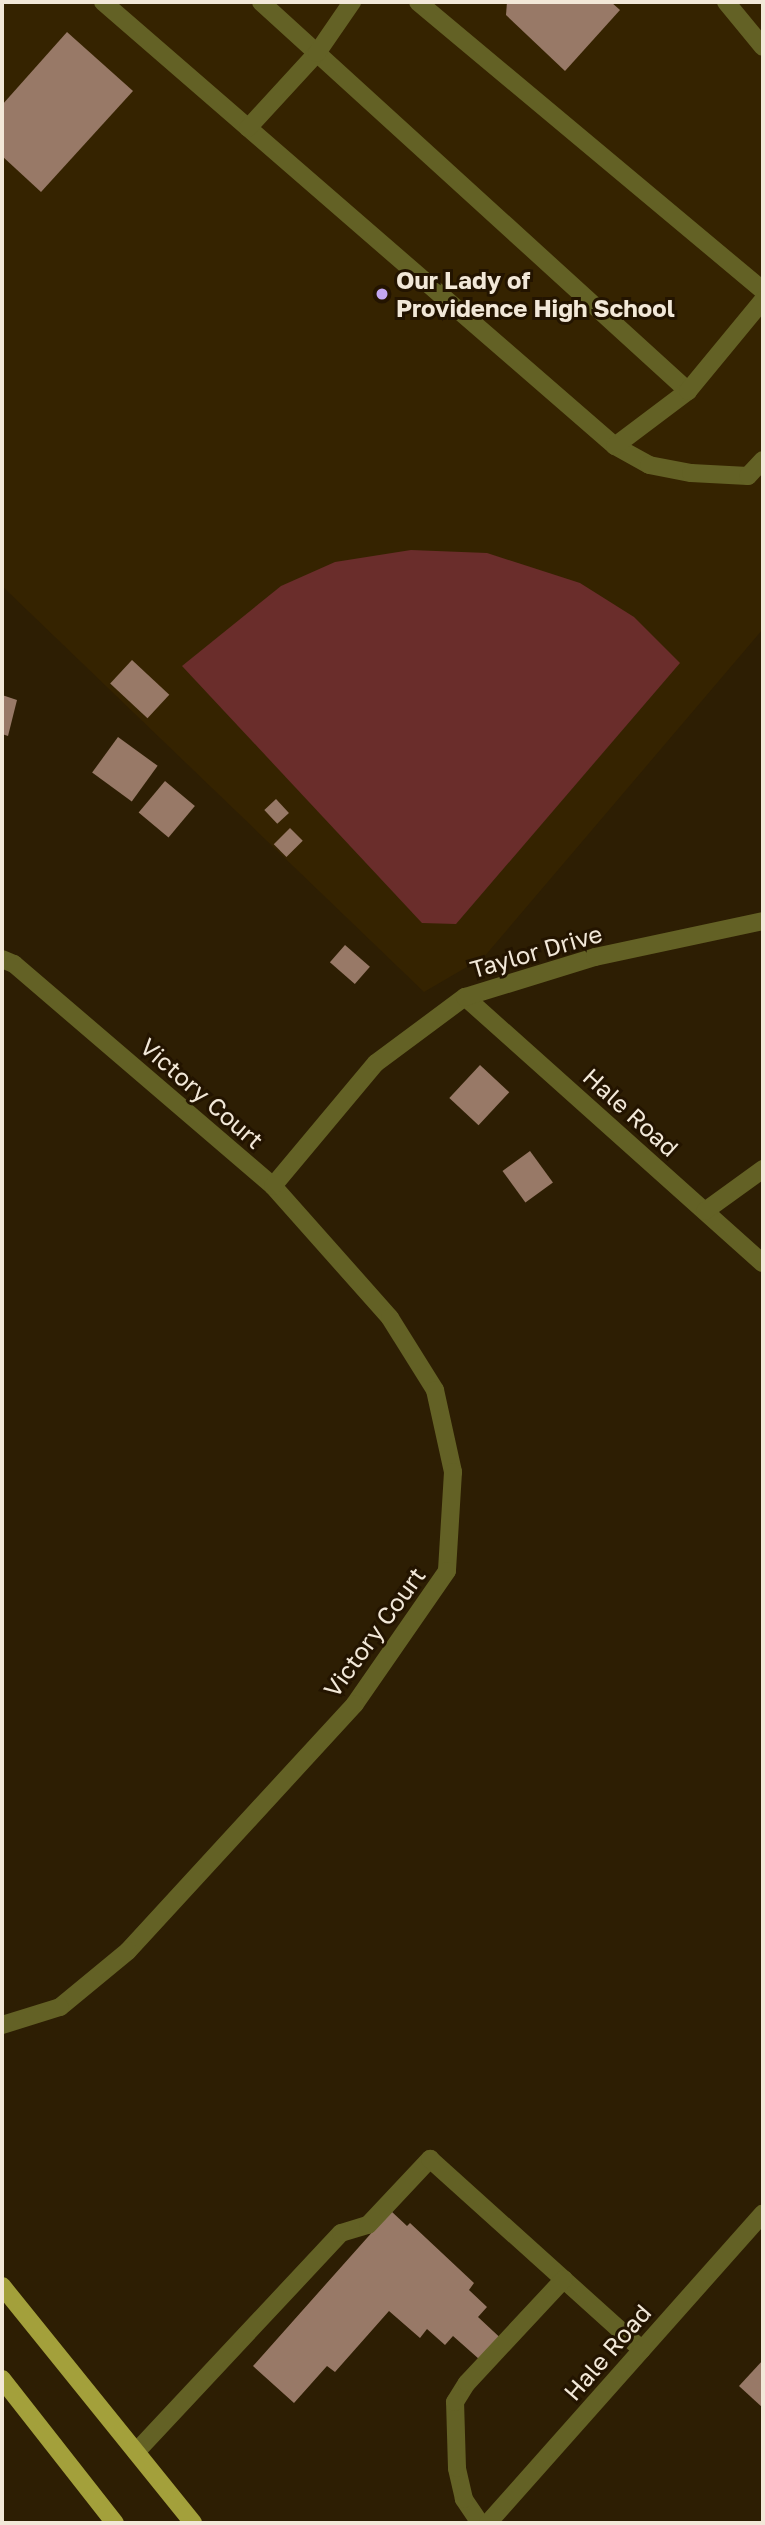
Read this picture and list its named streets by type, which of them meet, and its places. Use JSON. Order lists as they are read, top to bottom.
{
  "streets": {
    "street": ["Taylor Drive", "Victory Court", "Hale Road"]
  },
  "crossings": [
    ["Taylor Drive", "Victory Court"],
    ["Taylor Drive", "Hale Road"]
  ],
  "places": ["Our Lady of Providence High School"]
}
